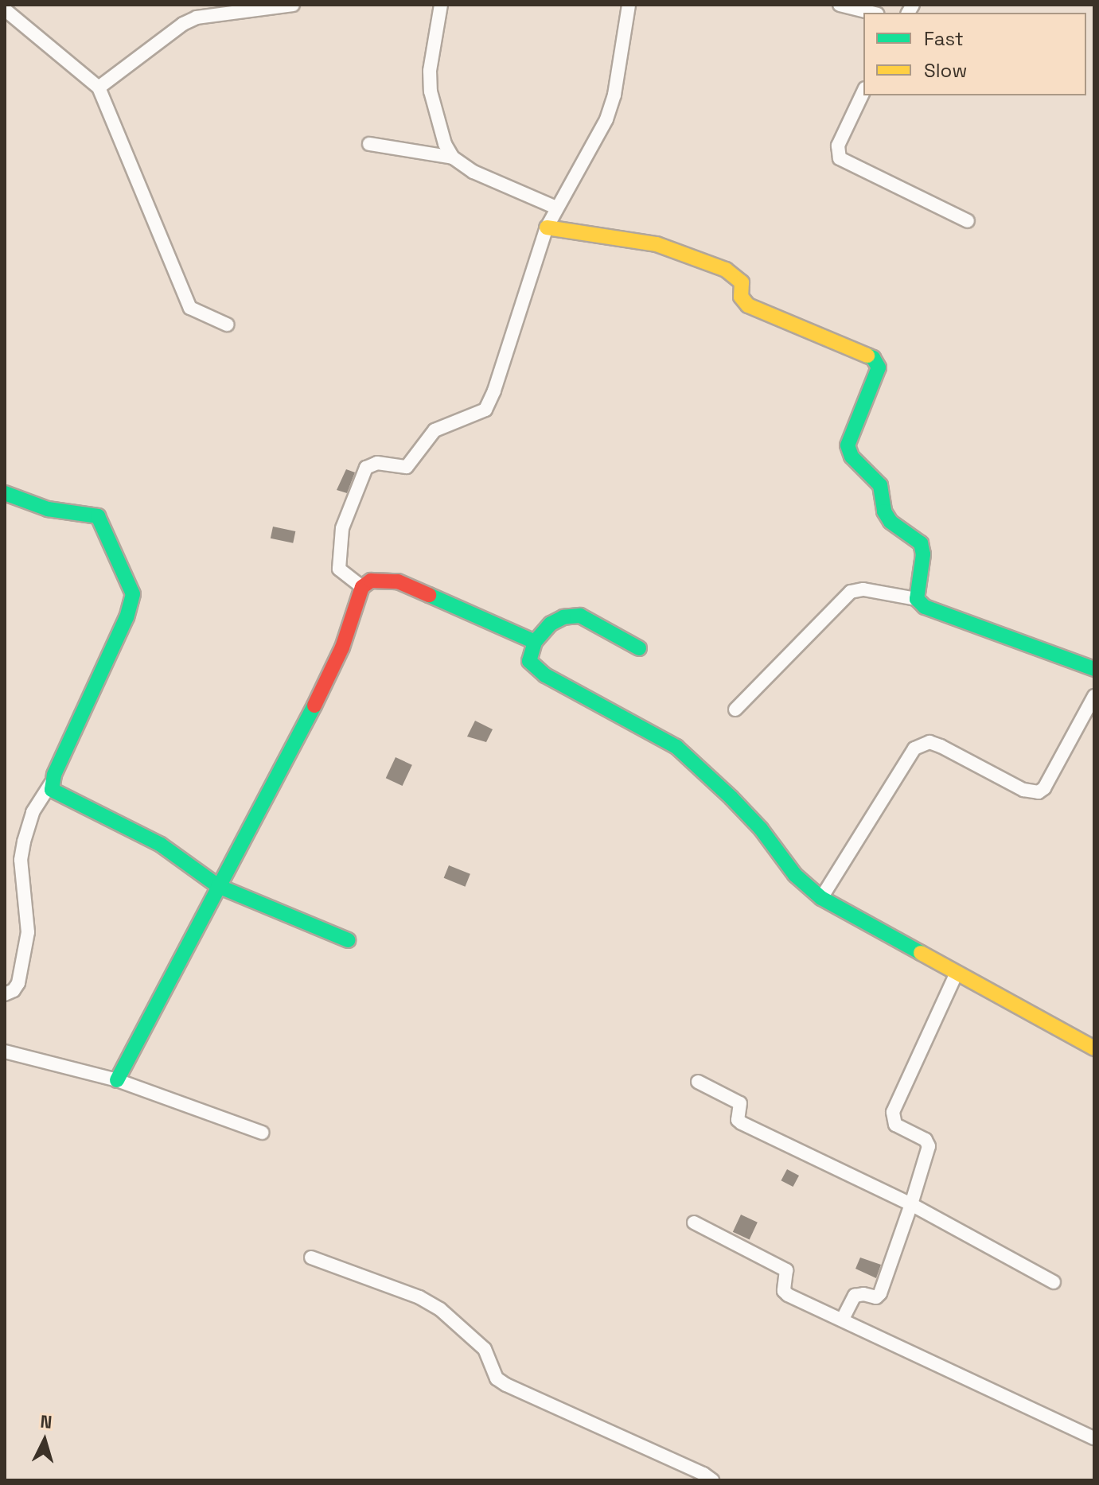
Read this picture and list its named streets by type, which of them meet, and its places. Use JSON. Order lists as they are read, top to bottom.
{
  "legend": ["Fast", "Slow"],
  "north": "top"
}
